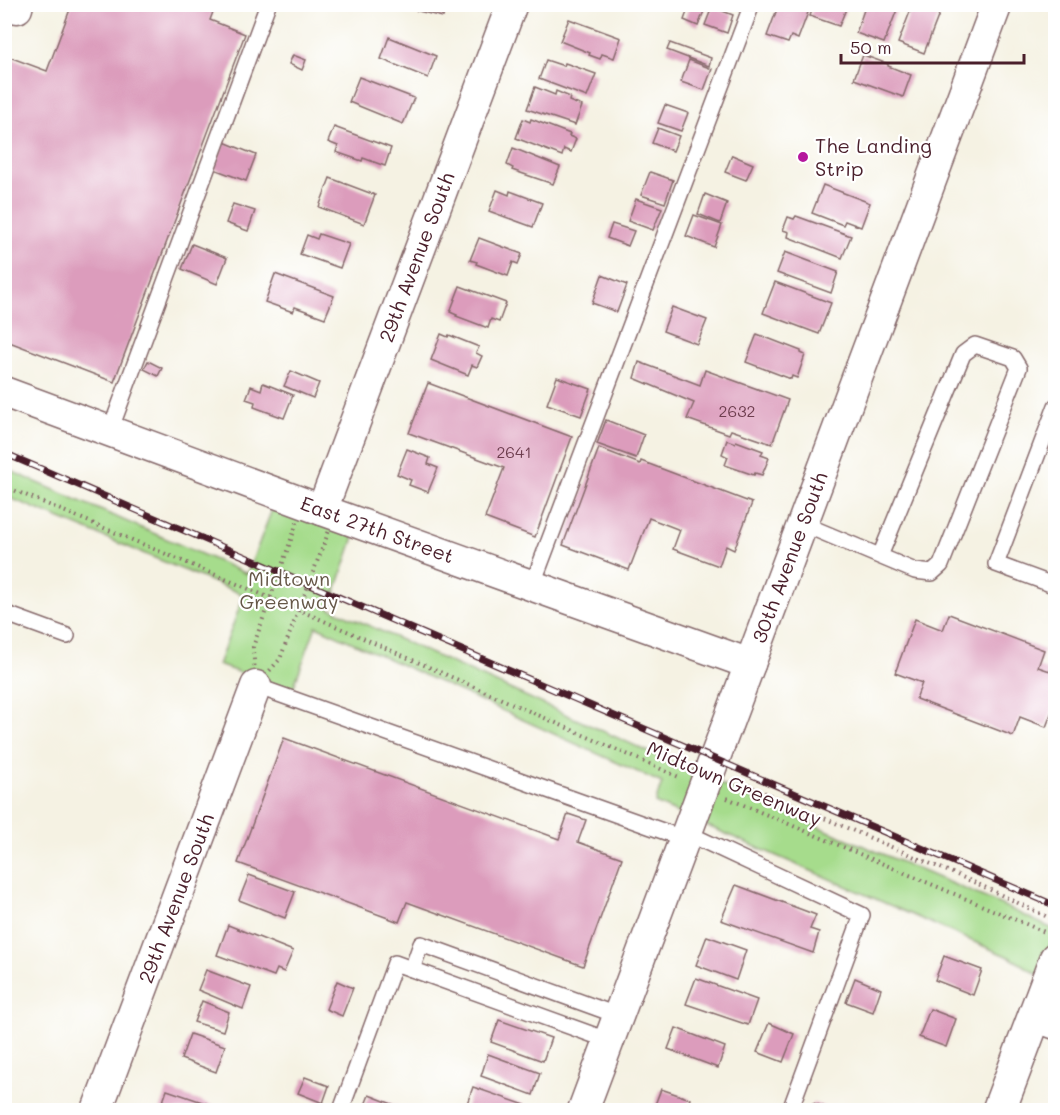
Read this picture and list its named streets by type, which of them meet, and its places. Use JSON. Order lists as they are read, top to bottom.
{
  "streets": {
    "street": ["29th Avenue South", "East 27th Street", "30th Avenue South"],
    "path": ["Midtown Greenway"]
  },
  "crossings": [
    ["29th Avenue South", "East 27th Street"],
    ["East 27th Street", "30th Avenue South"],
    ["30th Avenue South", "Midtown Greenway"]
  ],
  "parks": ["Midtown Greenway"],
  "places": ["The Landing Strip"],
  "house_numbers": ["2632", "2641"],
  "scale_bar": "50 m"
}
